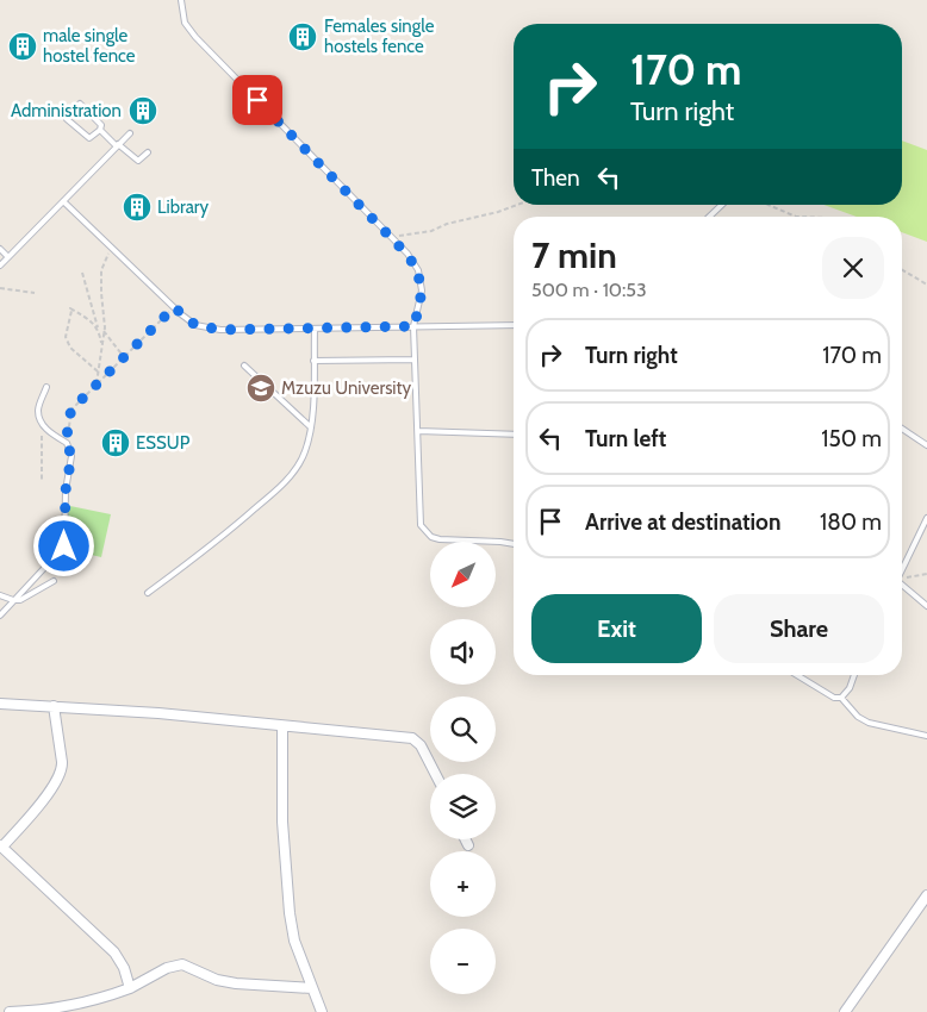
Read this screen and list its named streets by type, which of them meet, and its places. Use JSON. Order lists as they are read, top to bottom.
{
  "places": {
    "building": [
      "Females single hostels fence",
      "male single hostel fence",
      "Administration",
      "Library",
      "ESSUP"
    ],
    "school or university": ["Mzuzu University"]
  },
  "north": "bottom left",
  "page": {
    "turn": ["170 m", "Turn right"],
    "then": "Then",
    "heading": ["7 min", "500 m · 10:53"],
    "list": [
      {
        "name": "Turn right",
        "value": "170 m"
      },
      {
        "name": "Turn left",
        "value": "150 m"
      },
      {
        "name": "Arrive at destination",
        "value": "180 m"
      }
    ],
    "map_buttons": ["+", "−"],
    "buttons": ["Exit", "Share"]
  }
}
